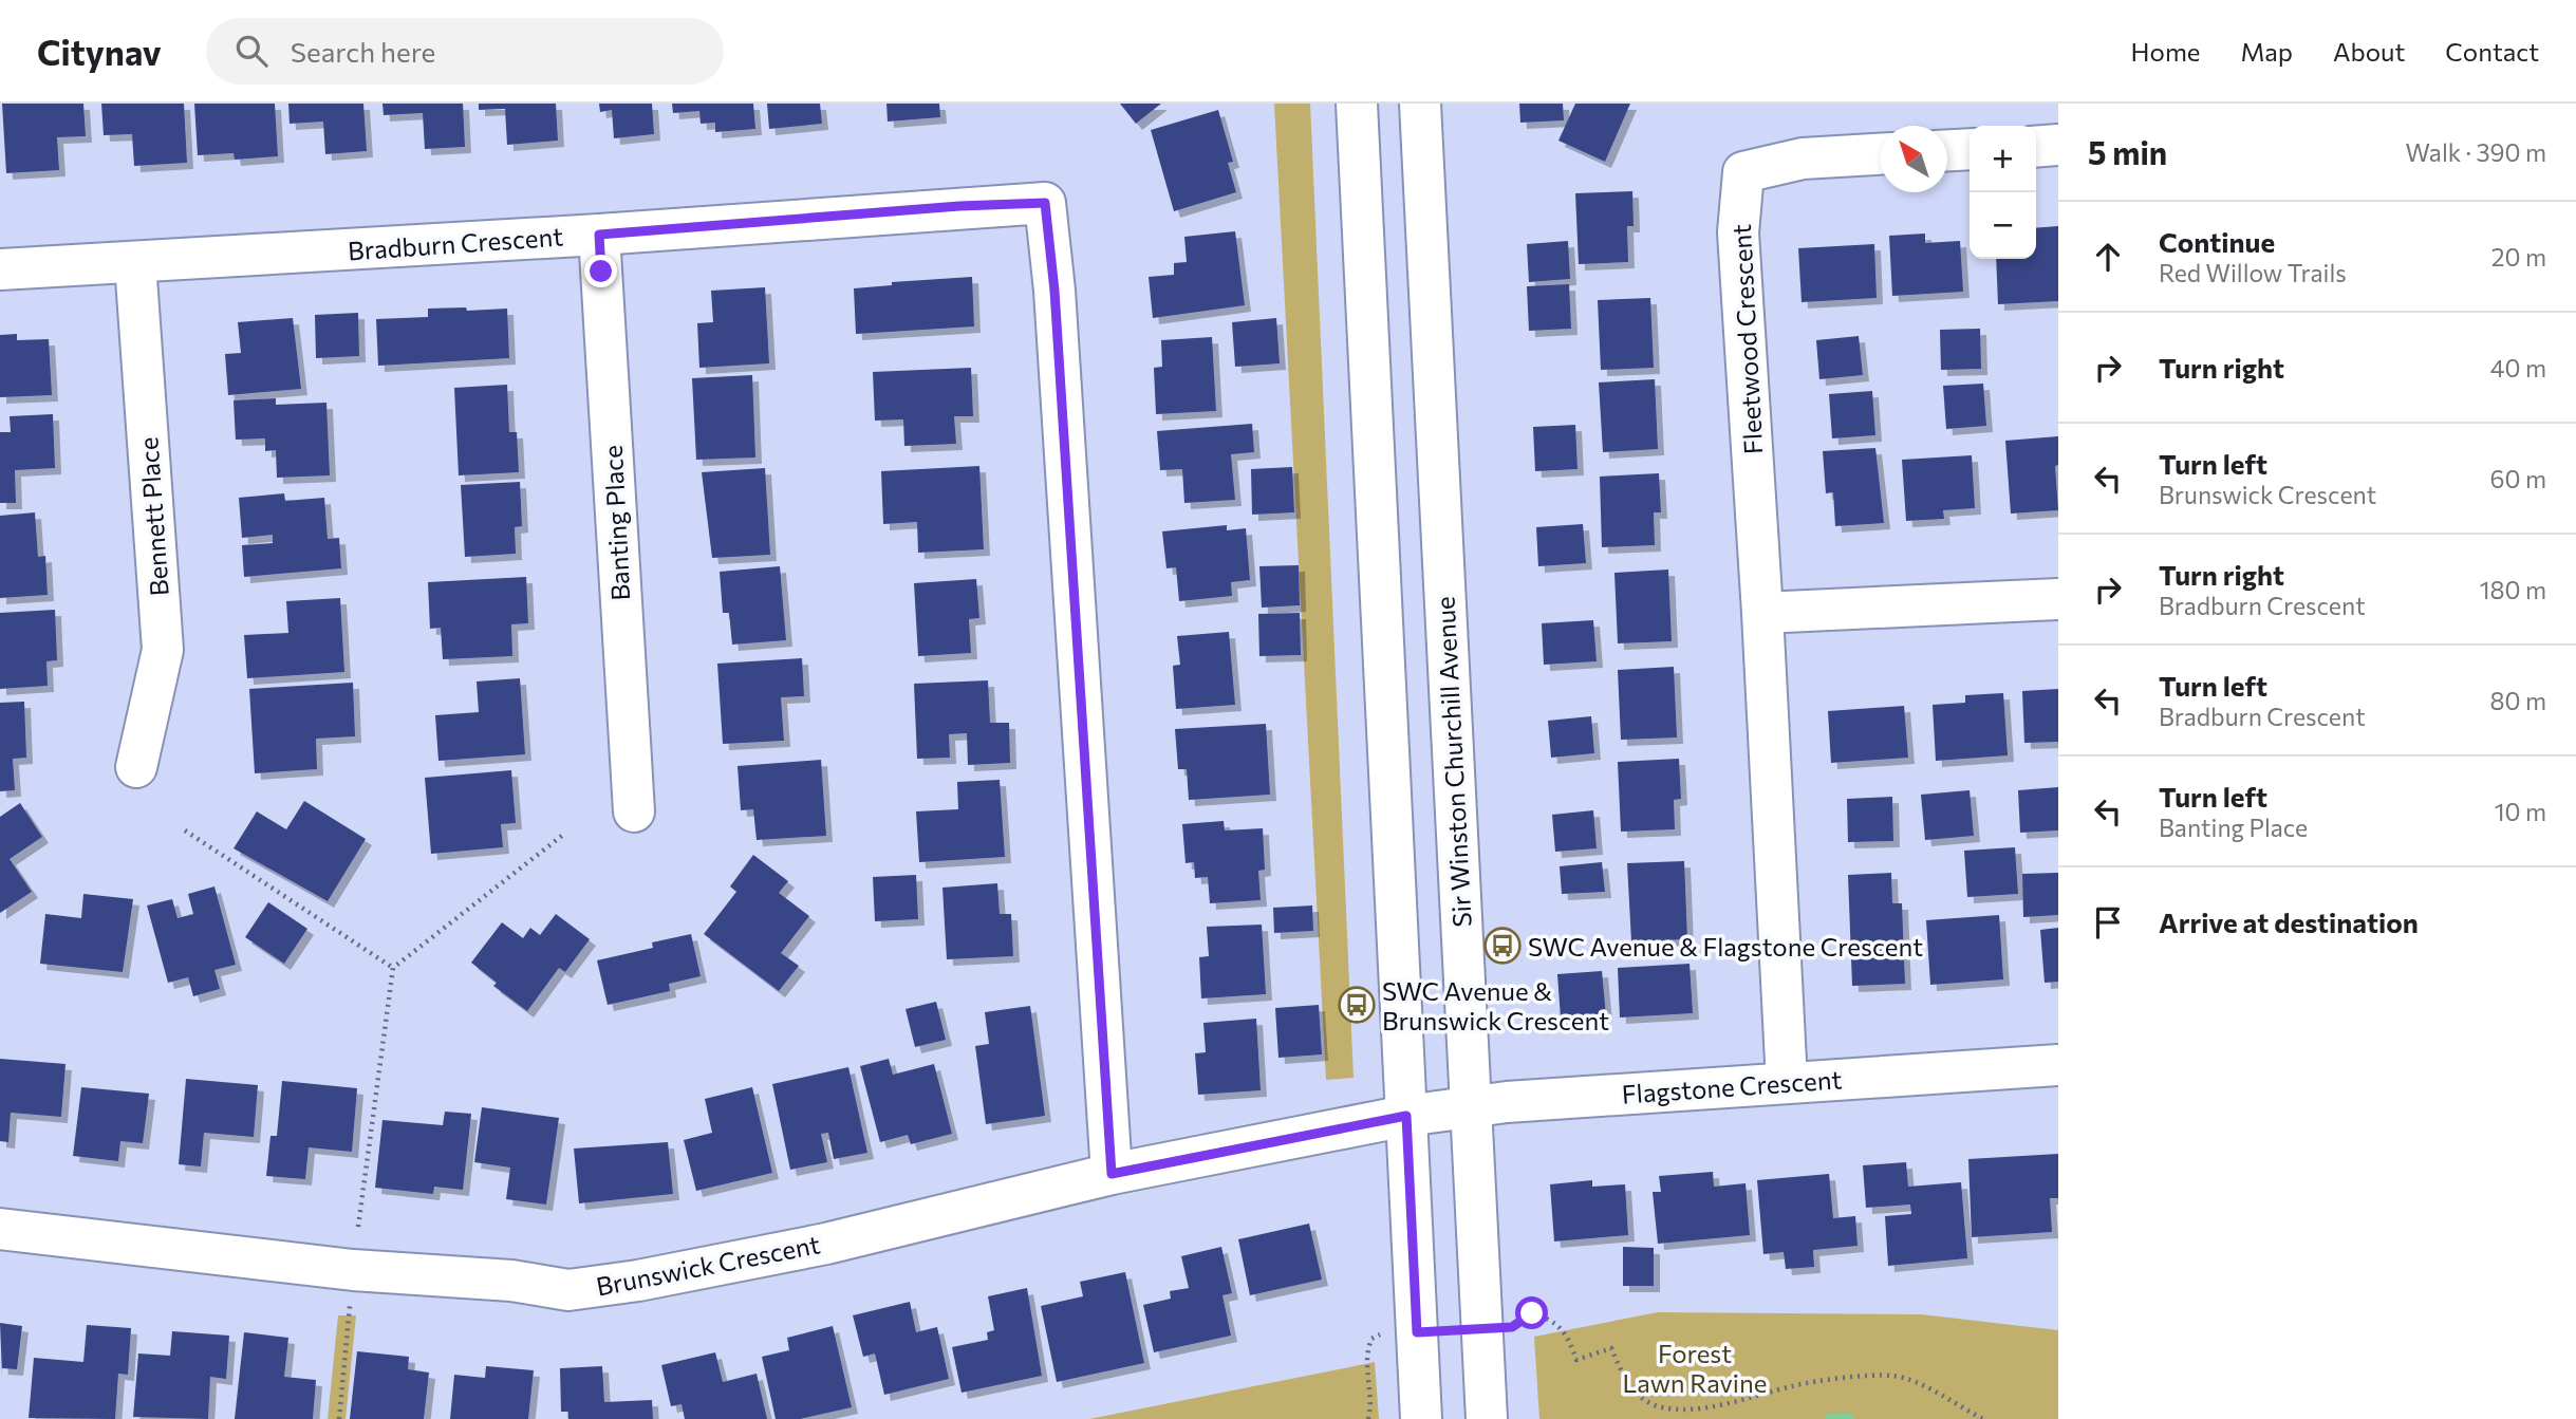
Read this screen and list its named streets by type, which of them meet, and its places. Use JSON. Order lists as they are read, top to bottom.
{
  "streets": {
    "street": [
      "Bradburn Crescent",
      "Fleetwood Crescent",
      "Bennett Place",
      "Banting Place",
      "Sir Winston Churchill Avenue",
      "Flagstone Crescent",
      "Brunswick Crescent"
    ]
  },
  "crossings": [
    ["Bradburn Crescent", "Bennett Place"],
    ["Bradburn Crescent", "Banting Place"],
    ["Bradburn Crescent", "Brunswick Crescent"],
    ["Fleetwood Crescent", "Flagstone Crescent"],
    ["Sir Winston Churchill Avenue", "Flagstone Crescent"],
    ["Flagstone Crescent", "Brunswick Crescent"]
  ],
  "parks": ["Forest Lawn Ravine"],
  "places": {
    "bus stop": ["SWC Avenue & Flagstone Crescent", "SWC Avenue & Brunswick Crescent"]
  },
  "north": "top left",
  "page": {
    "header": "Citynav",
    "search": "Search here",
    "nav": [
      "Home",
      "Map",
      "About",
      "Contact"
    ],
    "heading": ["5 min", "Walk · 390 m"],
    "map_buttons": ["+", "−"],
    "list": [
      ["Continue", "Red Willow Trails", "20 m"],
      ["Turn right", "40 m"],
      ["Turn left", "Brunswick Crescent", "60 m"],
      ["Turn right", "Bradburn Crescent", "180 m"],
      ["Turn left", "Bradburn Crescent", "80 m"],
      ["Turn left", "Banting Place", "10 m"],
      "Arrive at destination"
    ]
  }
}
